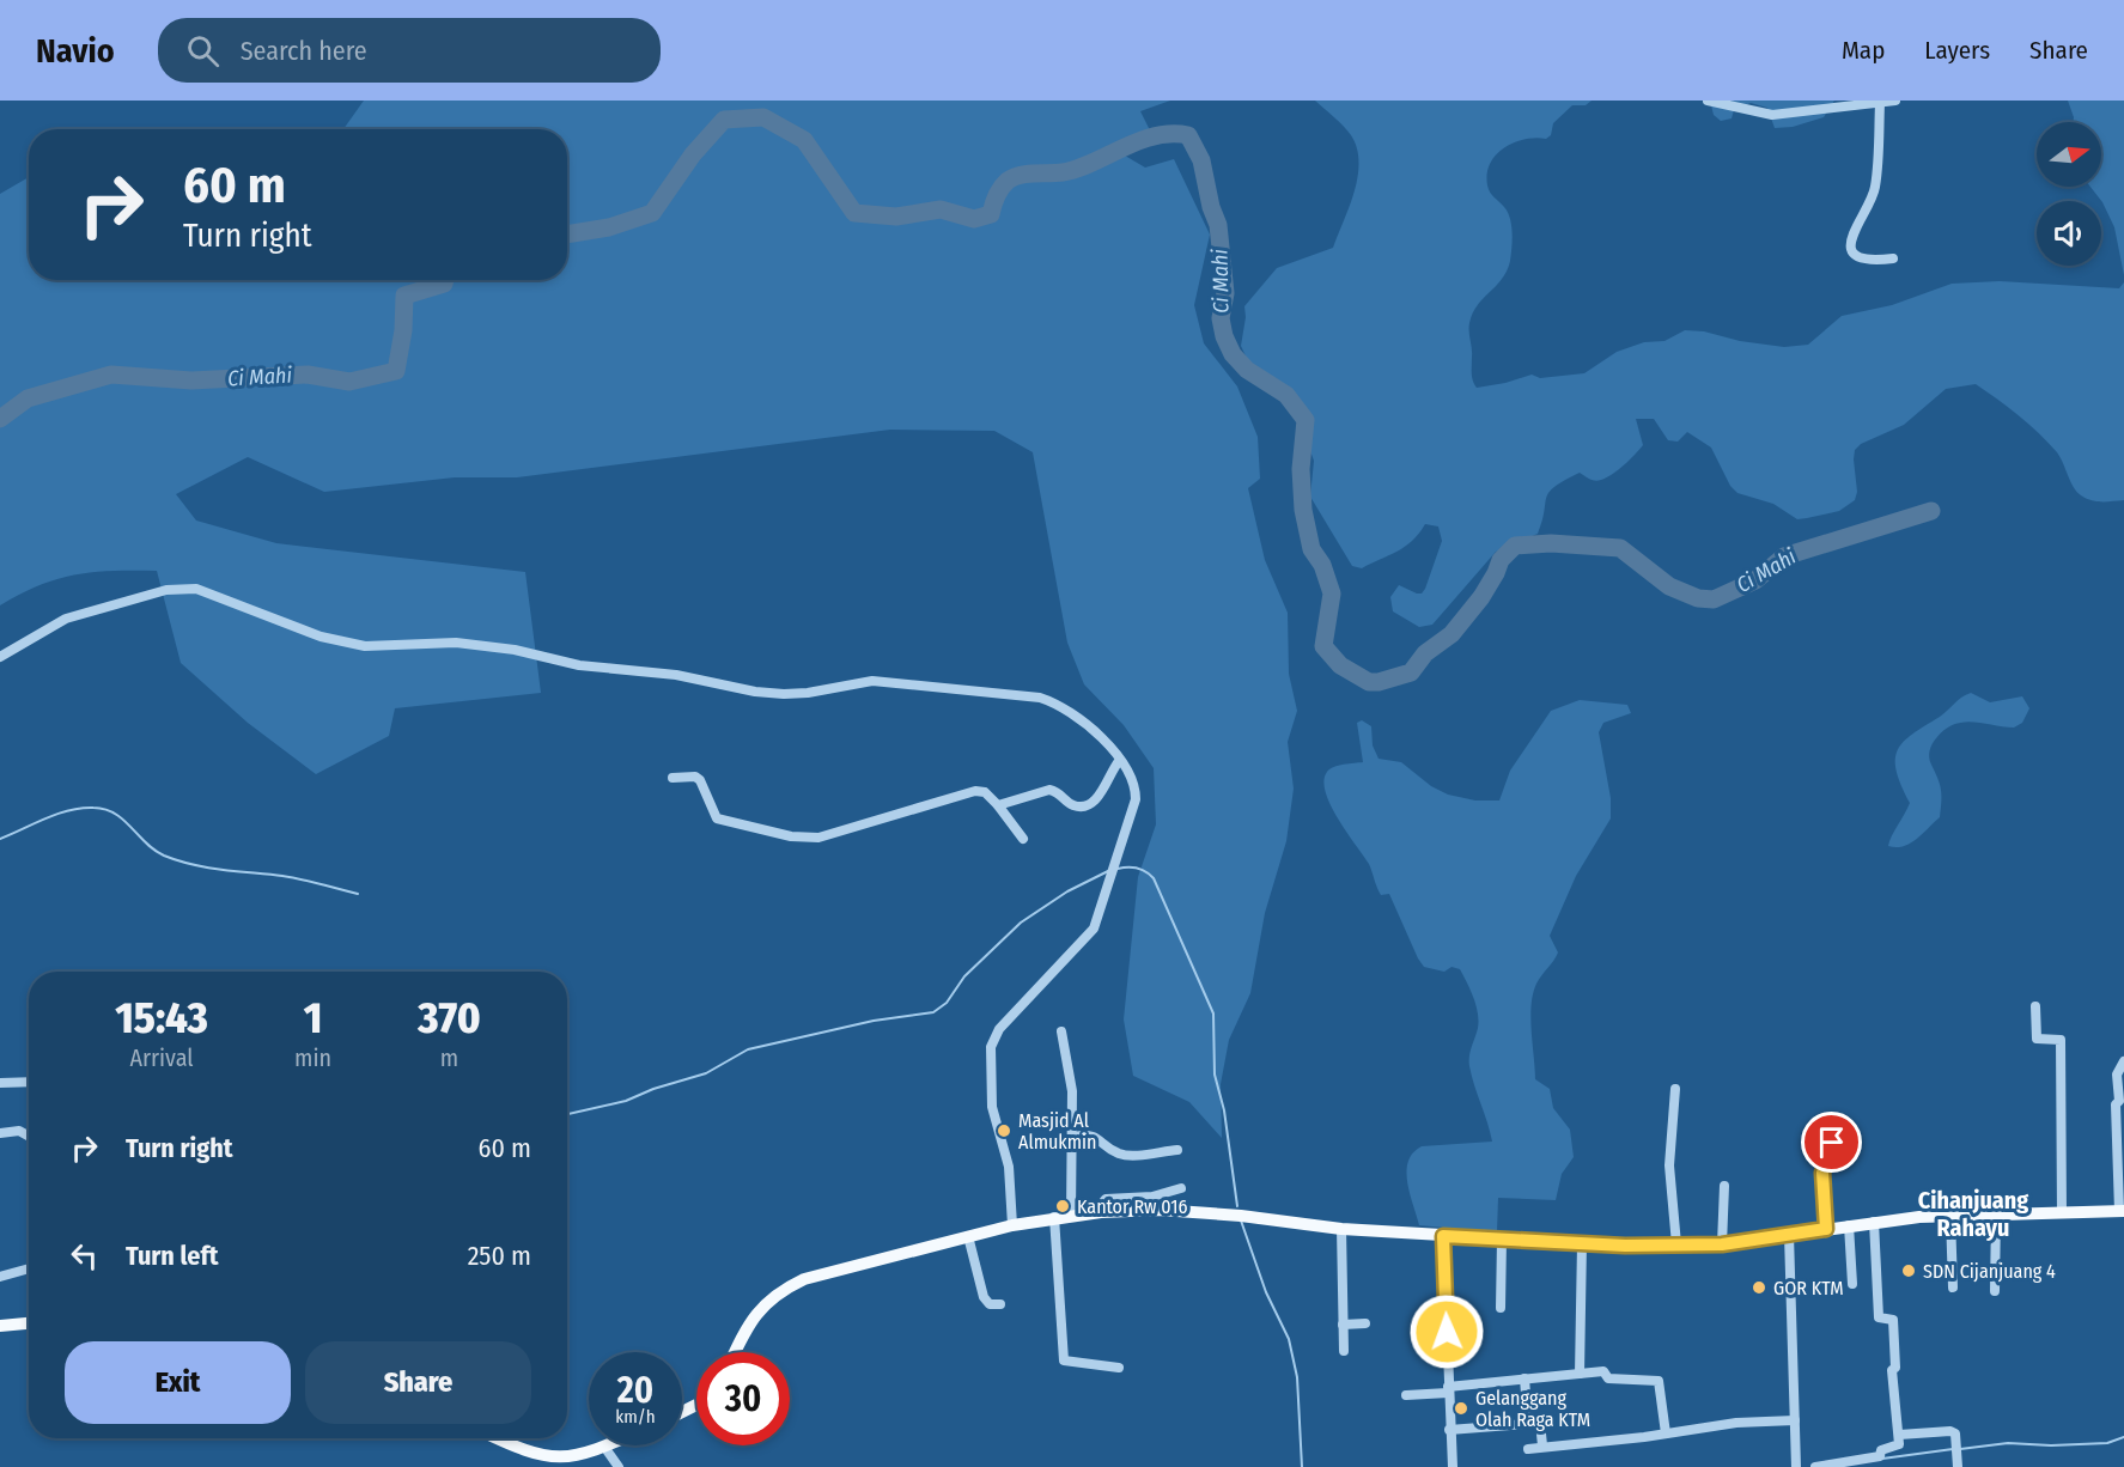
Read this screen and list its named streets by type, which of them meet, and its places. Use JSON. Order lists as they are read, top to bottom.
{
  "districts": ["Cihanjuang Rahayu"],
  "water": ["Ci Mahi"],
  "places": [
    "Masjid Al Almukmin",
    "Kantor Rw 016",
    "SDN Cijanjuang 4",
    "GOR KTM",
    "Gelanggang Olah Raga KTM"
  ],
  "north": "right",
  "page": {
    "header": "Navio",
    "search": "Search here",
    "nav": ["Map", "Layers", "Share"],
    "turn": ["60 m", "Turn right"],
    "eta": [
      "15:43",
      "Arrival",
      "1",
      "min",
      "370",
      "m"
    ],
    "list": [
      {
        "name": "Turn right",
        "value": "60 m"
      },
      {
        "name": "Turn left",
        "value": "250 m"
      }
    ],
    "buttons": ["Exit", "Share"],
    "speed": "20 km/h",
    "limit": "30"
  }
}
